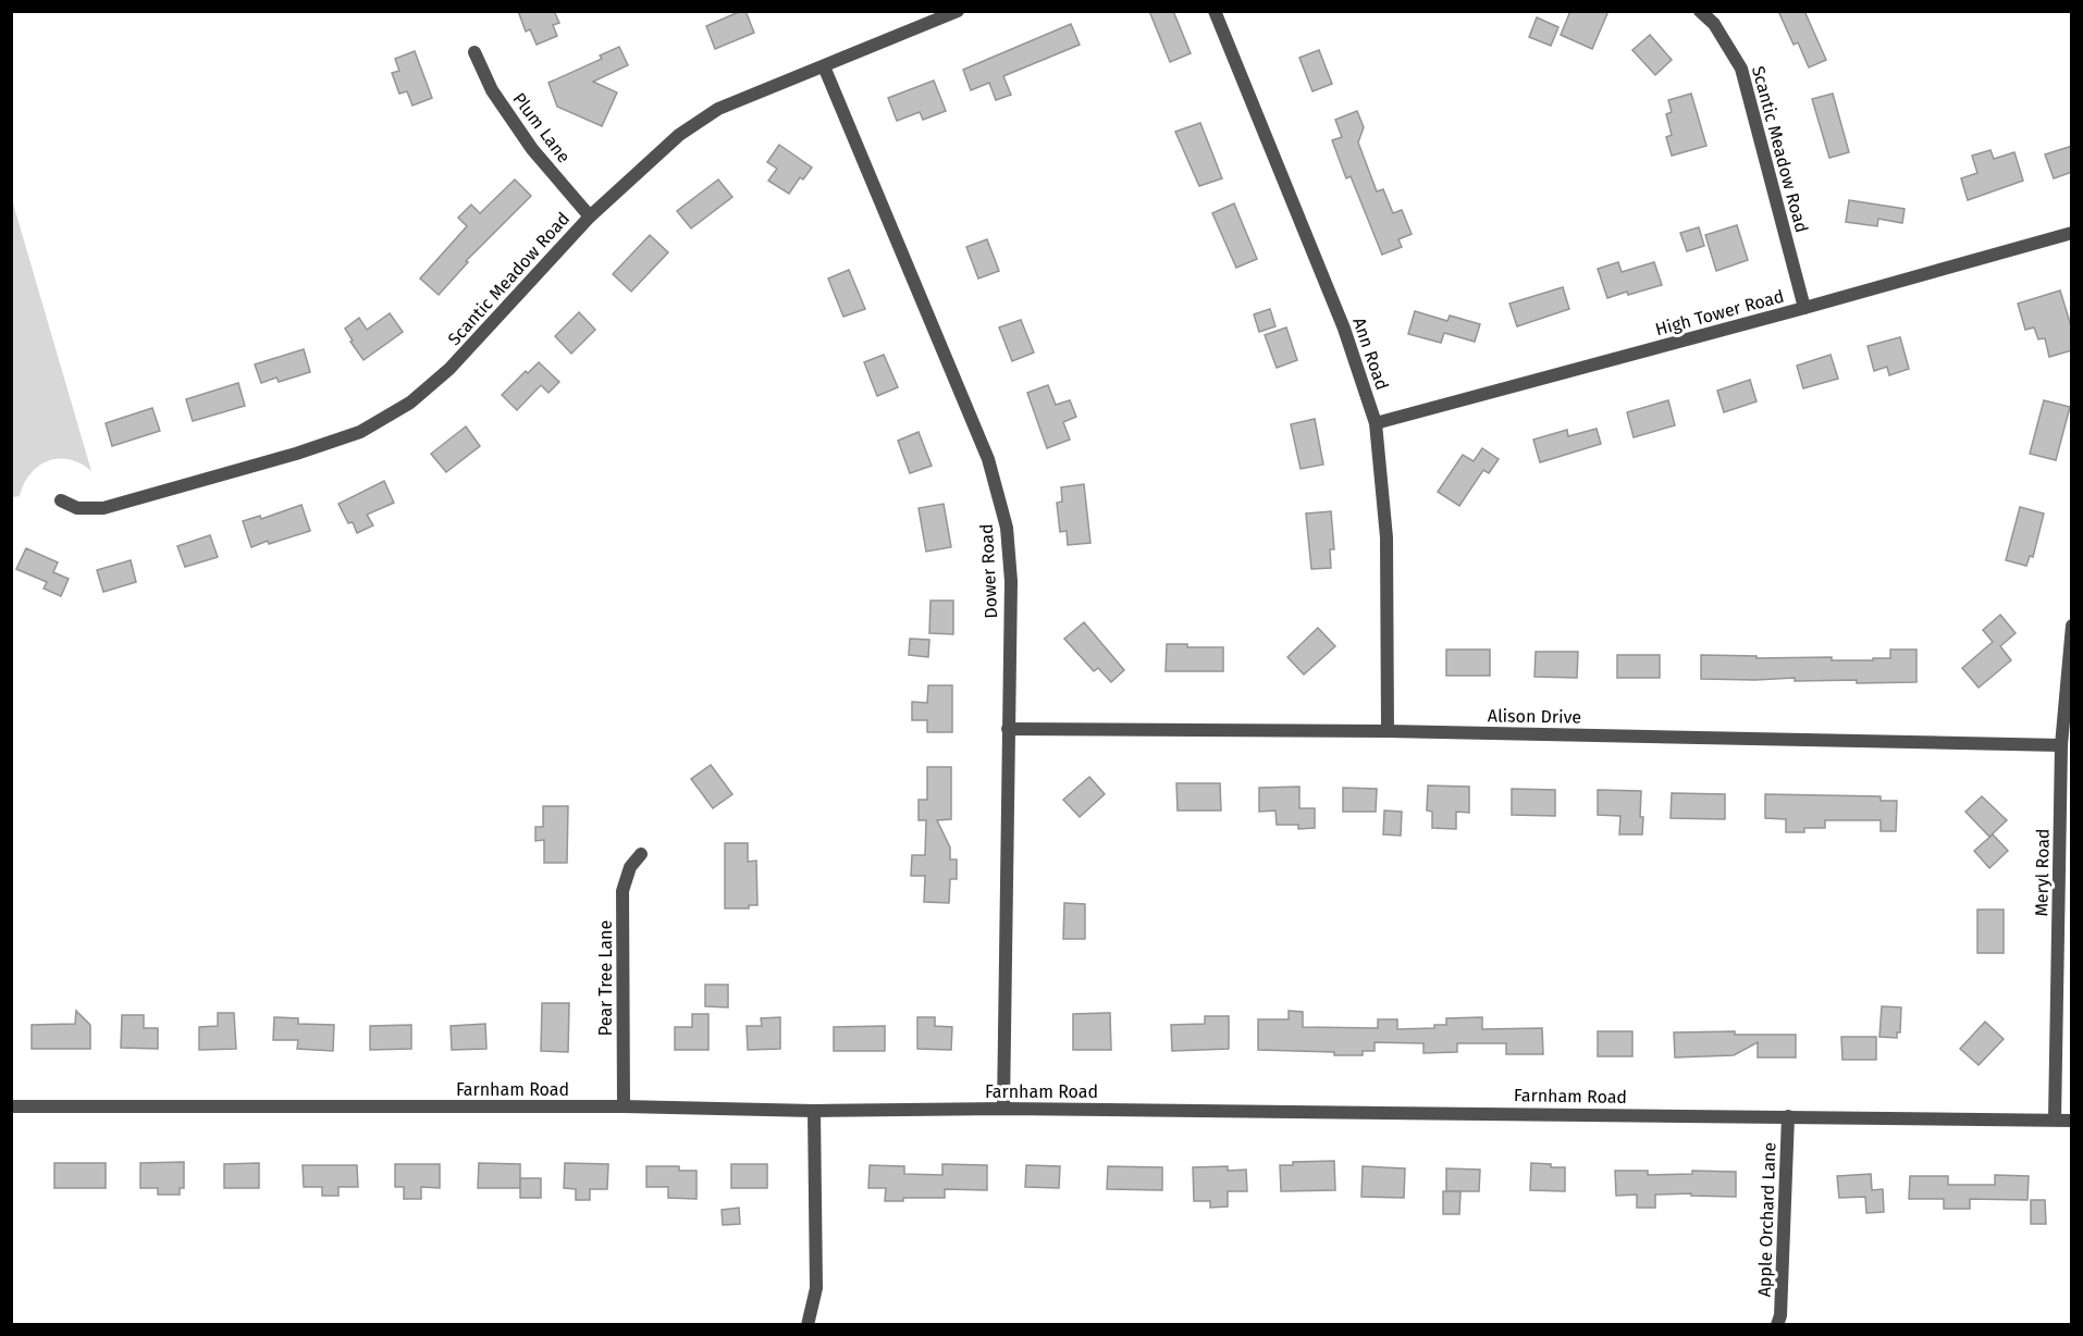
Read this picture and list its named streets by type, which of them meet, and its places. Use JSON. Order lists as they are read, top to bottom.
{
  "streets": {
    "street": [
      "Plum Lane",
      "Scantic Meadow Road",
      "High Tower Road",
      "Ann Road",
      "Dower Road",
      "Alison Drive",
      "Meryl Road",
      "Pear Tree Lane",
      "Farnham Road",
      "Apple Orchard Lane"
    ]
  },
  "crossings": [
    ["Plum Lane", "Scantic Meadow Road"],
    ["Scantic Meadow Road", "High Tower Road"],
    ["Scantic Meadow Road", "Dower Road"],
    ["High Tower Road", "Ann Road"],
    ["Ann Road", "Alison Drive"],
    ["Dower Road", "Alison Drive"],
    ["Dower Road", "Farnham Road"],
    ["Alison Drive", "Meryl Road"],
    ["Meryl Road", "Farnham Road"],
    ["Pear Tree Lane", "Farnham Road"],
    ["Farnham Road", "Apple Orchard Lane"]
  ]
}
